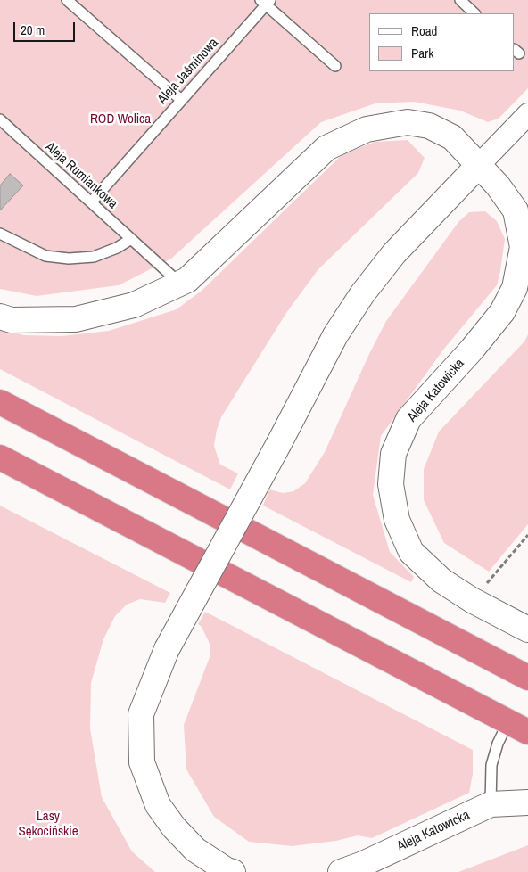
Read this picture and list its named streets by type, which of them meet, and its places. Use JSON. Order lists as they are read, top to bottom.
{
  "streets": {
    "street": ["Aleja Katowicka"],
    "lane": ["Aleja Jaśminowa", "Aleja Rumiankowa"]
  },
  "crossings": [
    ["Aleja Jaśminowa", "Aleja Rumiankowa"],
    ["Aleja Rumiankowa", "Aleja Katowicka"]
  ],
  "parks": ["ROD Wolica", "Lasy Sękocińskie"],
  "legend": ["Road", "Park"],
  "scale_bar": "20 m"
}
